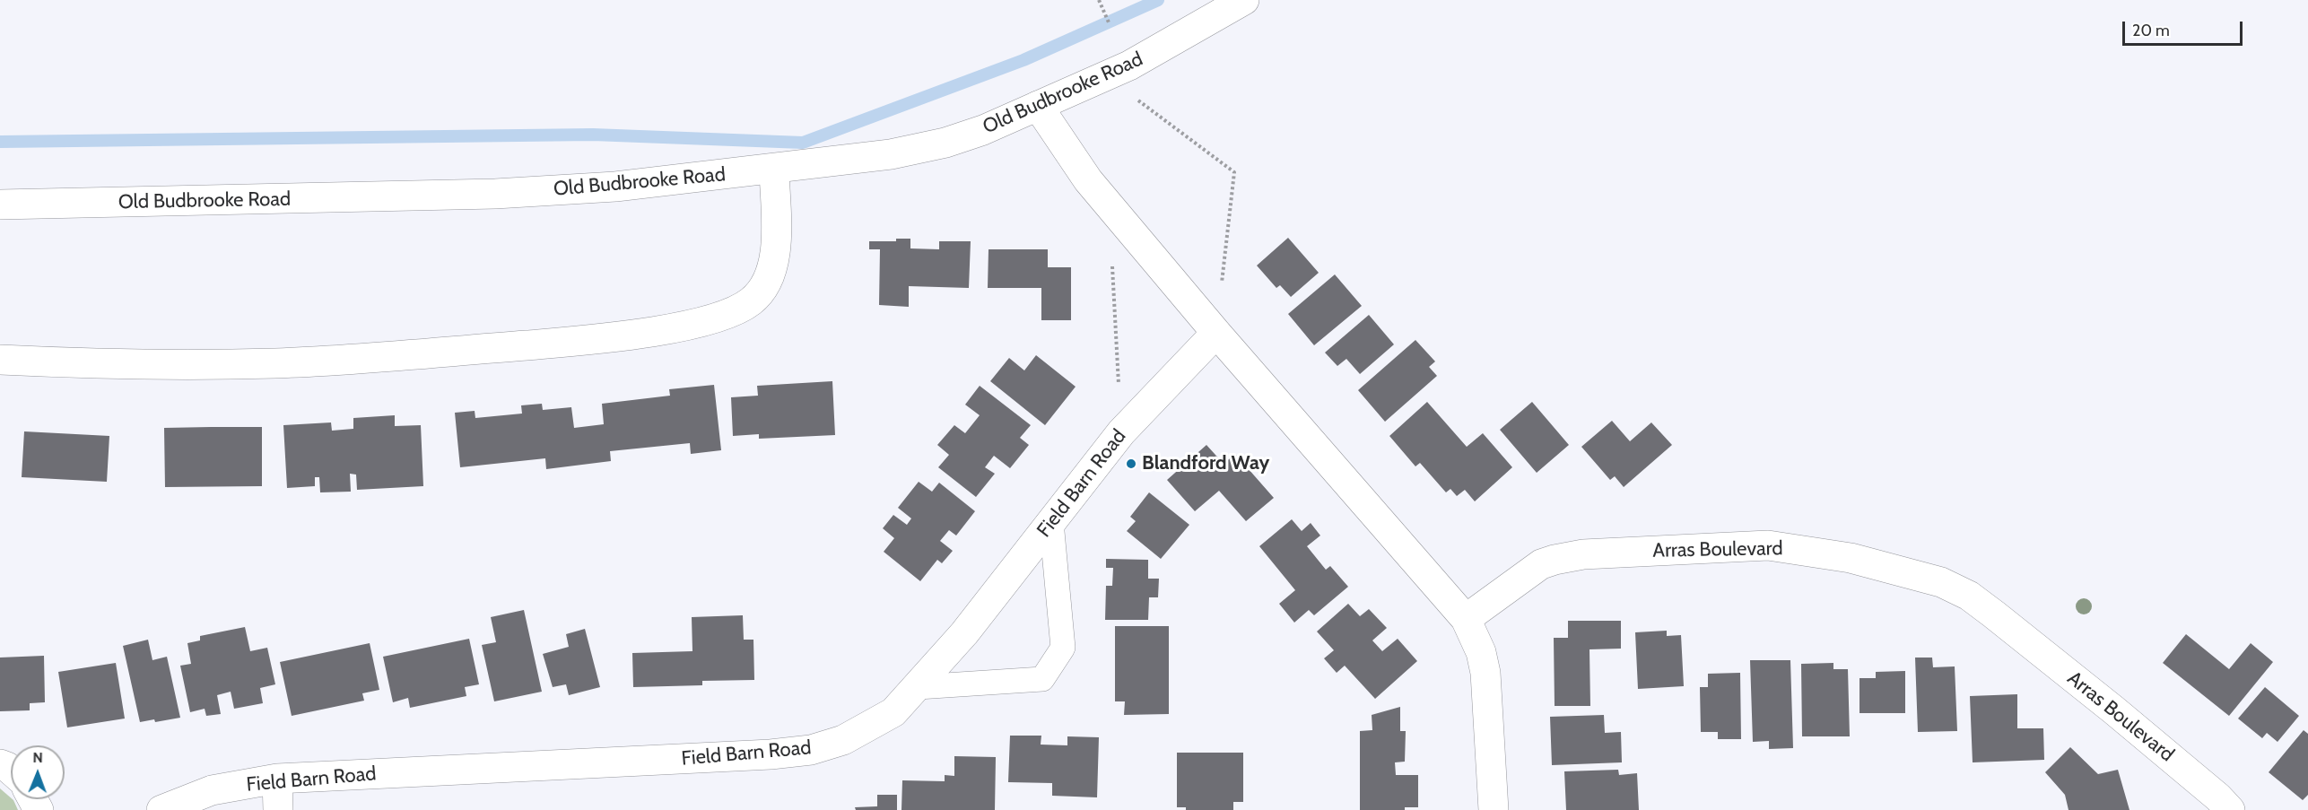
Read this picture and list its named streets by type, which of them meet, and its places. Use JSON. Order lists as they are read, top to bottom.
{
  "streets": {
    "street": ["Old Budbrooke Road", "Field Barn Road", "Arras Boulevard"]
  },
  "places": ["Blandford Way"],
  "scale_bar": "20 m",
  "north": "top"
}
